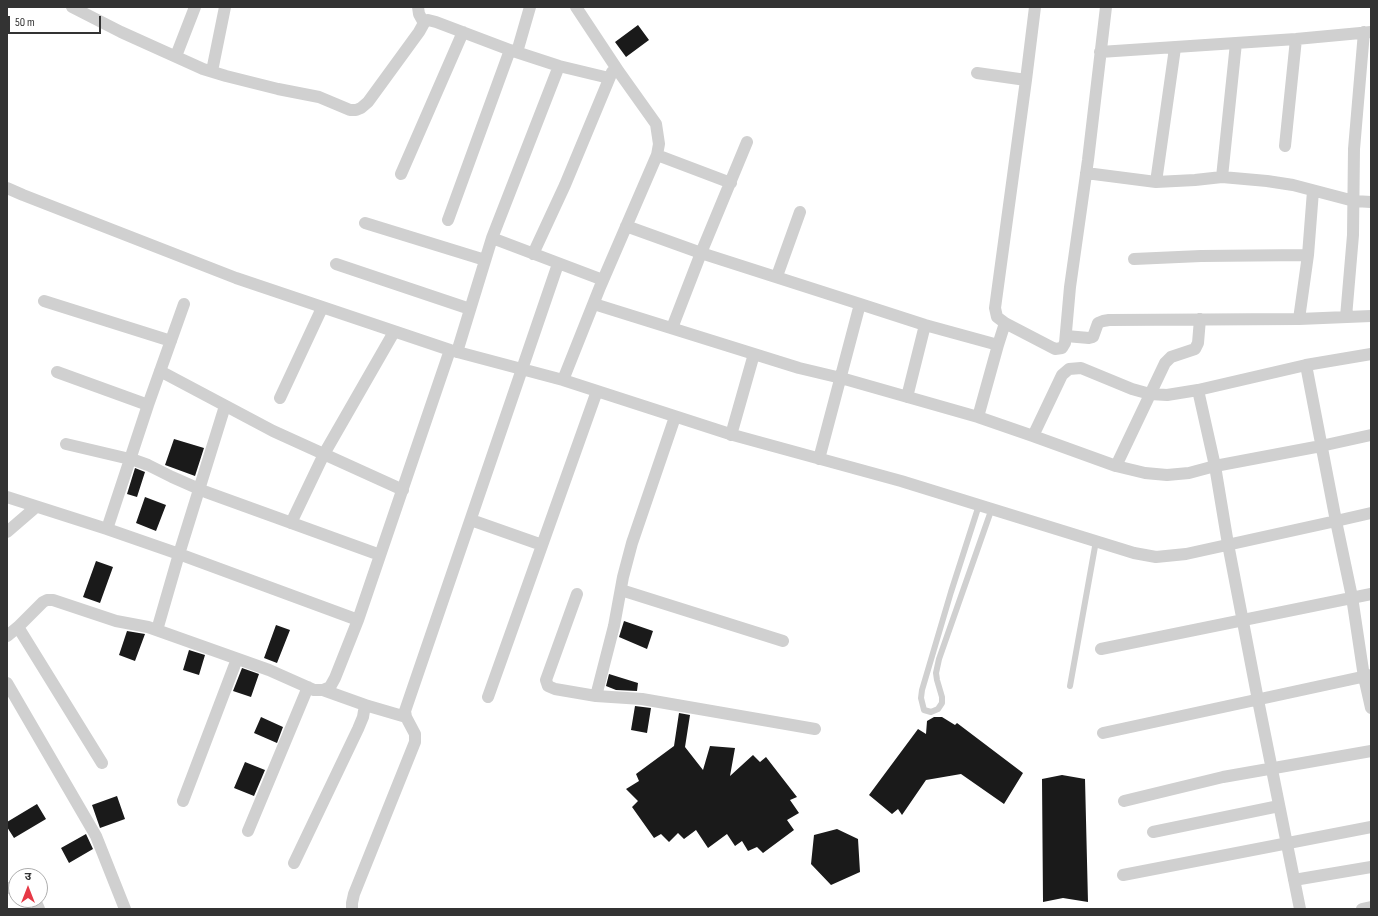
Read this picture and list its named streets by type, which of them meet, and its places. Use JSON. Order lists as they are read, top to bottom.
{
  "scale_bar": "50 m",
  "north": "top"
}
